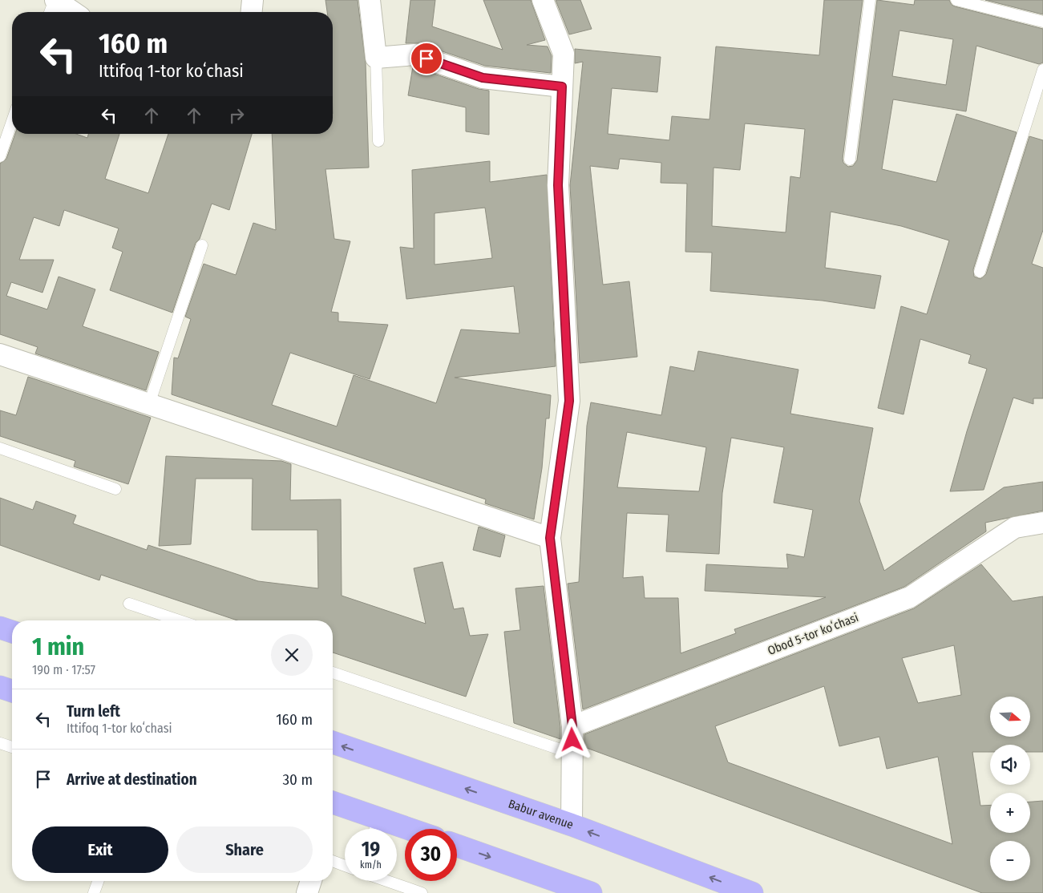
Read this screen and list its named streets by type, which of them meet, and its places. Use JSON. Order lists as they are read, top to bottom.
{
  "streets": {
    "main road": ["Babur avenue"],
    "street": ["Obod 5-tor koʻchasi"]
  },
  "north": "right",
  "page": {
    "turn": ["160 m", "Ittifoq 1-tor koʻchasi"],
    "heading": ["1 min", "190 m · 17:57"],
    "list": [
      {
        "name": "Turn left",
        "note": "Ittifoq 1-tor koʻchasi",
        "value": "160 m"
      },
      {
        "name": "Arrive at destination",
        "value": "30 m"
      }
    ],
    "map_buttons": ["+", "−"],
    "buttons": ["Exit", "Share"],
    "speed": "19 km/h",
    "limit": "30"
  }
}
